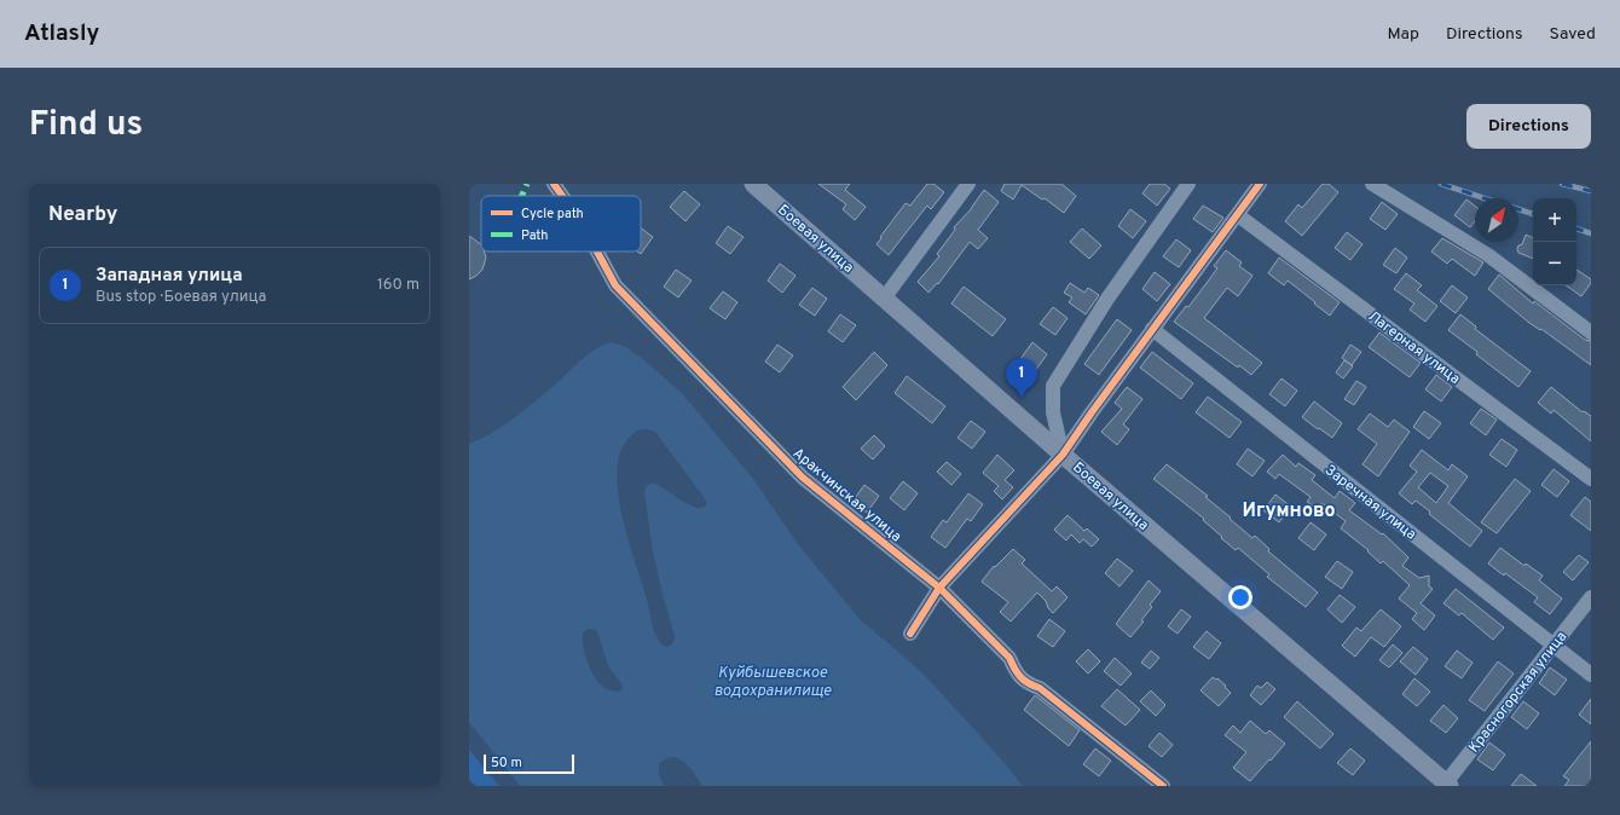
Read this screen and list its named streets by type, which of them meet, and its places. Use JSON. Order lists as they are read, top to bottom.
{
  "streets": {
    "main road": ["Боевая улица"],
    "street": [
      "Лагерная улица",
      "Аракчинская улица",
      "Заречная улица",
      "Красногорская улица"
    ]
  },
  "crossings": [
    ["Боевая улица", "Красногорская улица"],
    ["Заречная улица", "Красногорская улица"]
  ],
  "districts": ["Игумново"],
  "water": ["Куйбышевское водохранилище"],
  "legend": ["Cycle path", "Path"],
  "scale_bar": "50 m",
  "north": "top right",
  "page": {
    "header": "Atlasly",
    "nav": ["Map", "Directions", "Saved"],
    "title": "Find us",
    "buttons": "Directions",
    "heading": "Nearby",
    "map_buttons": ["+", "−"],
    "list": [
      {
        "mark": "1",
        "name": "Западная улица",
        "note": "Bus stop · Боевая улица",
        "value": "160 m"
      }
    ],
    "pins": "1",
    "scale": "50 m"
  }
}
